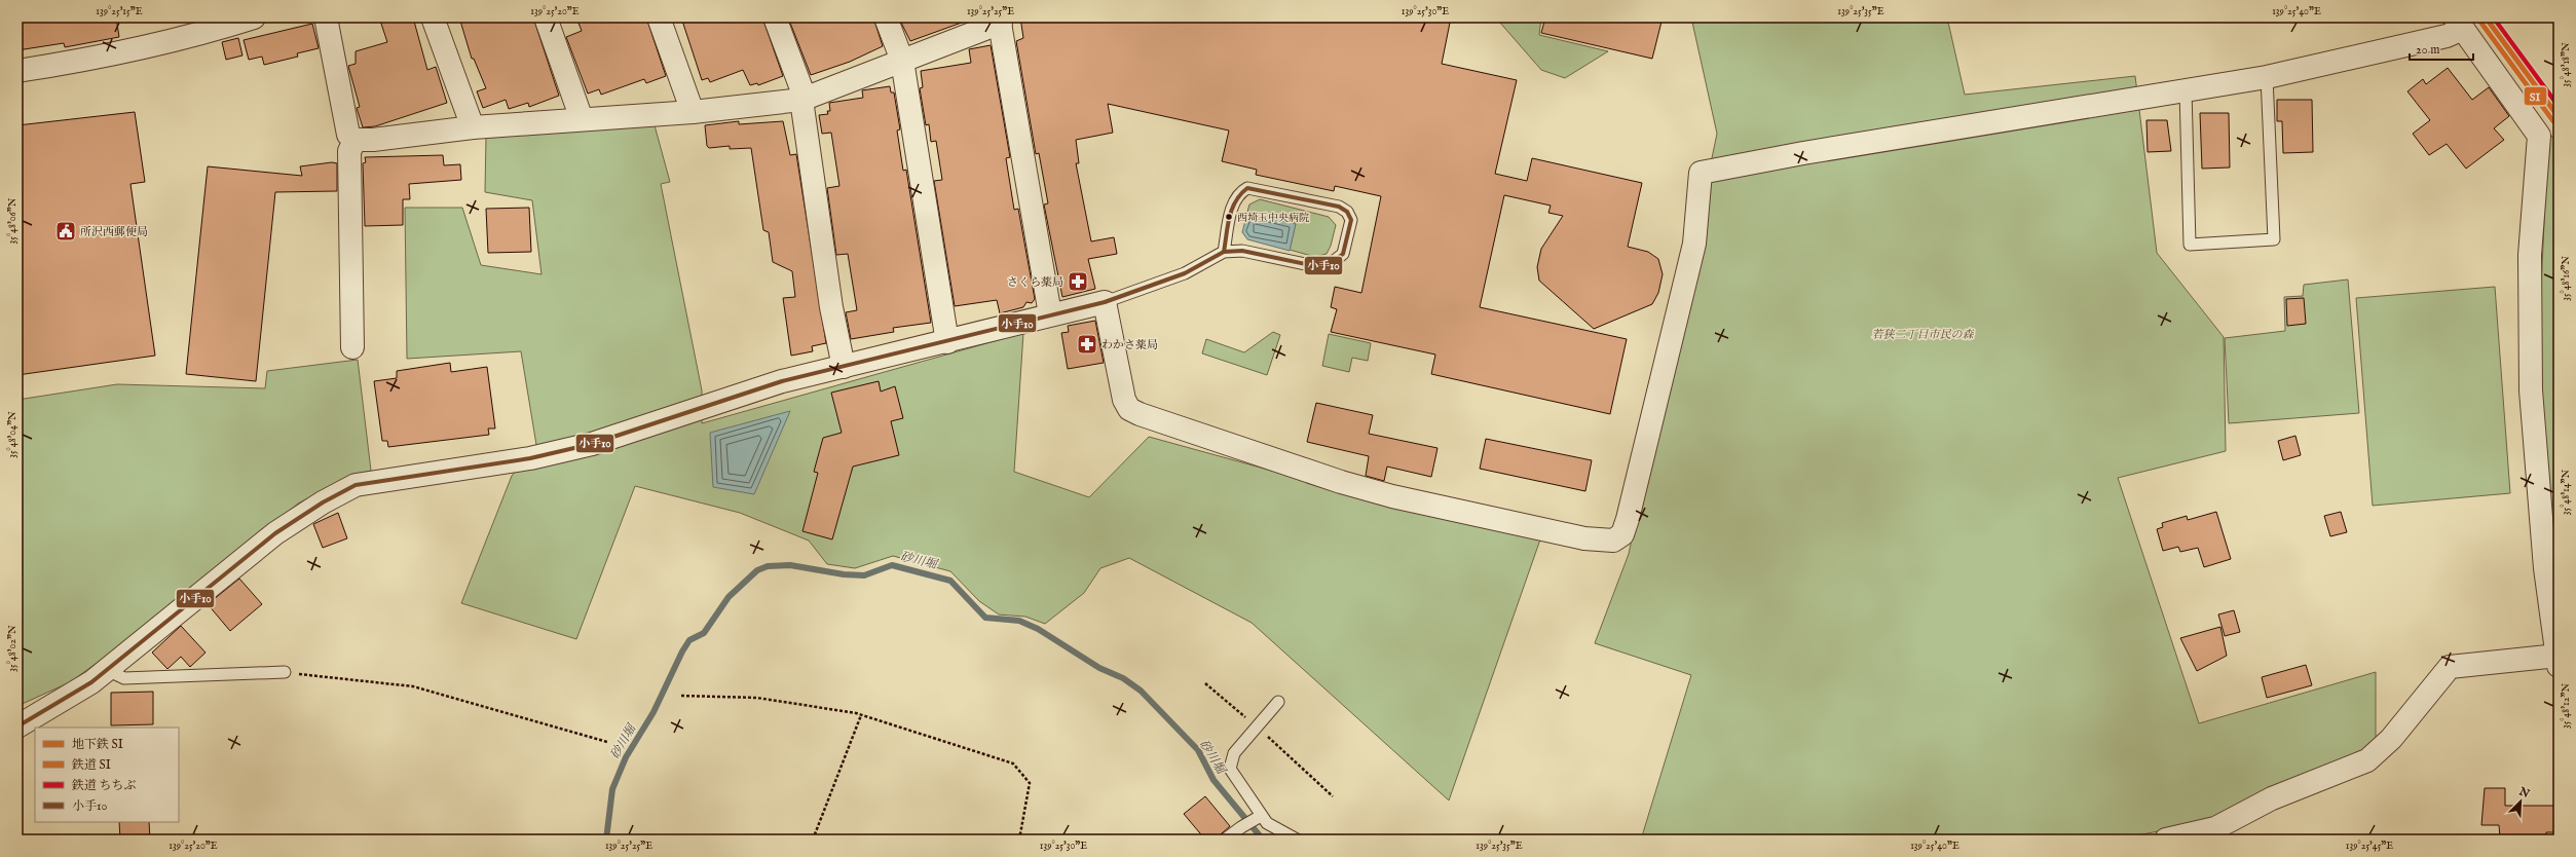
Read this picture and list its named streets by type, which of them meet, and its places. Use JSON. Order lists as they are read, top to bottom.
{
  "water": ["砂川堀"],
  "parks": ["若狭二丁目市民の森"],
  "places": {
    "other": ["西埼玉中央病院"],
    "public building": ["所沢西郵便局"],
    "pharmacy": ["さくら薬局", "わかさ薬局"]
  },
  "lines": [
    "metro line SI",
    "rail line ちちぶ",
    "rail line SI",
    "transit line 小手10"
  ],
  "legend": [
    "地下鉄 SI",
    "鉄道 SI",
    "鉄道 ちちぶ",
    "小手10"
  ],
  "scale_bar": "20 m",
  "north": "top right",
  "coordinates": [
    "139°25'15\"E",
    "139°25'20\"E",
    "139°25'25\"E",
    "139°25'30\"E",
    "139°25'35\"E",
    "139°25'40\"E",
    "35°48'18\"N",
    "35°48'06\"N",
    "35°48'16\"N",
    "35°48'04\"N",
    "35°48'14\"N",
    "35°48'02\"N",
    "35°48'12\"N",
    "139°25'45\"E"
  ]
}
